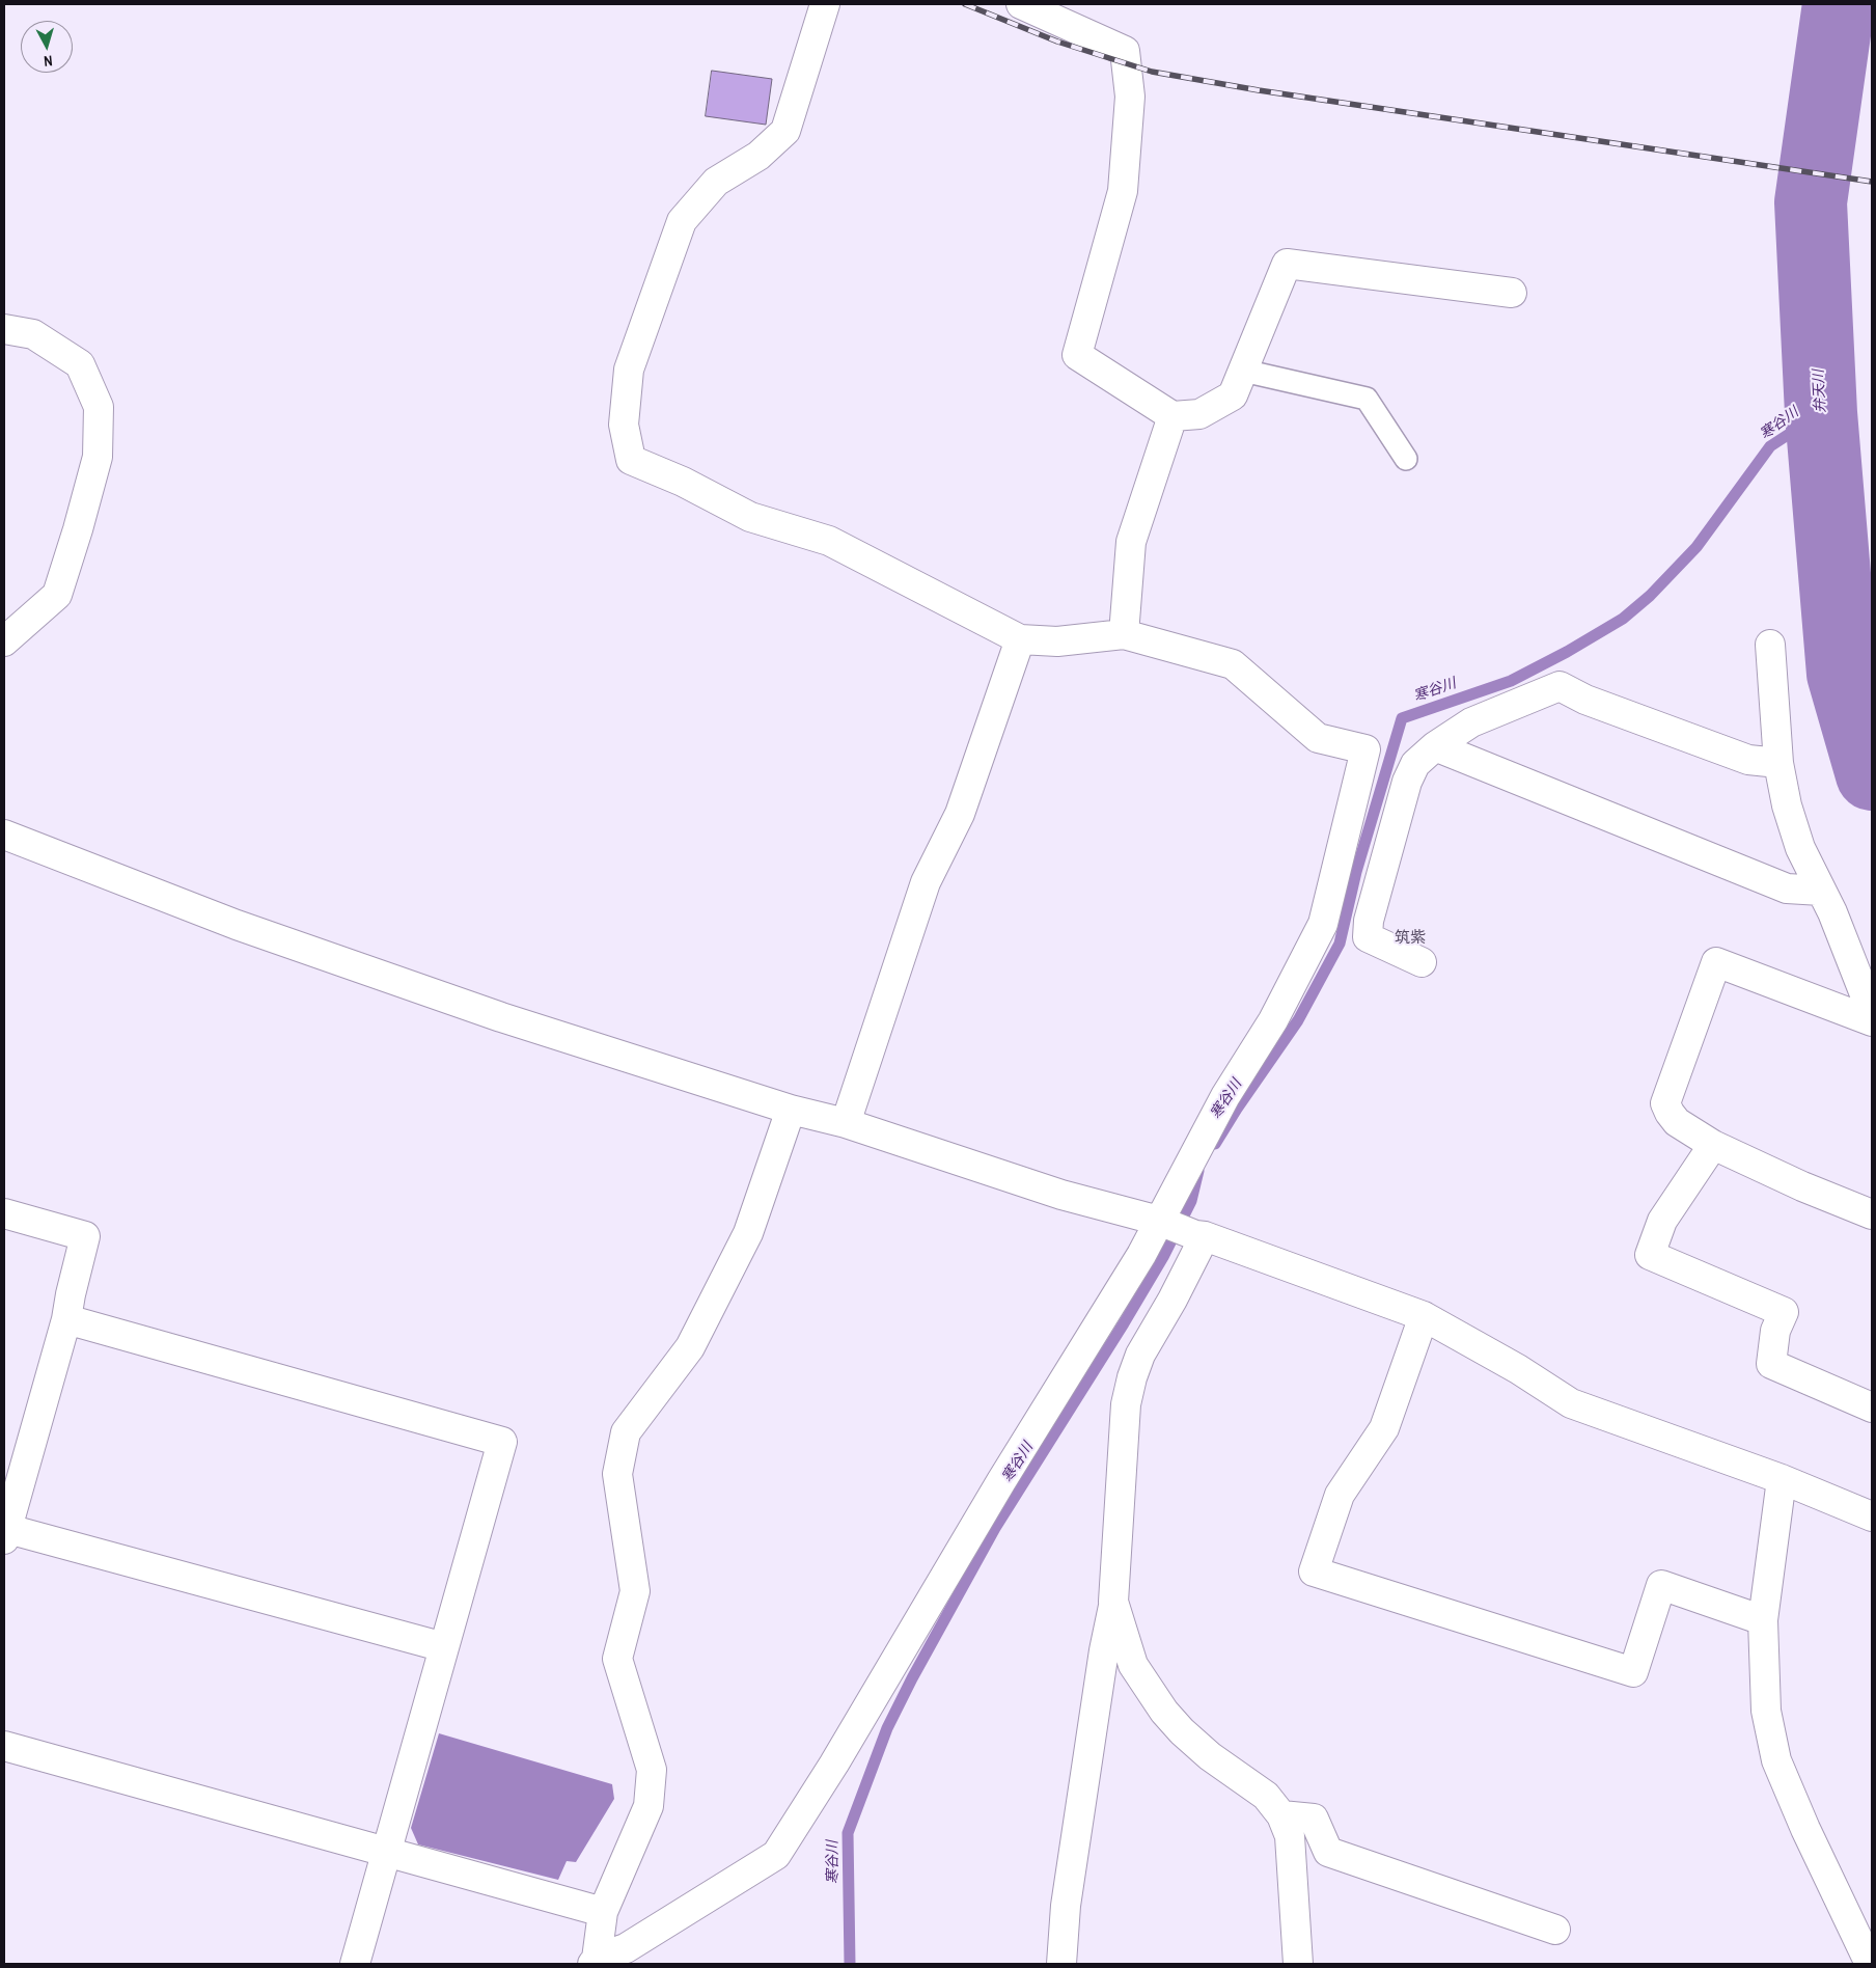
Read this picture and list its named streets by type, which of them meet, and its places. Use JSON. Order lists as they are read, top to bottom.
{
  "districts": ["筑紫"],
  "water": ["弁天川", "寒谷川"],
  "north": "bottom"
}
